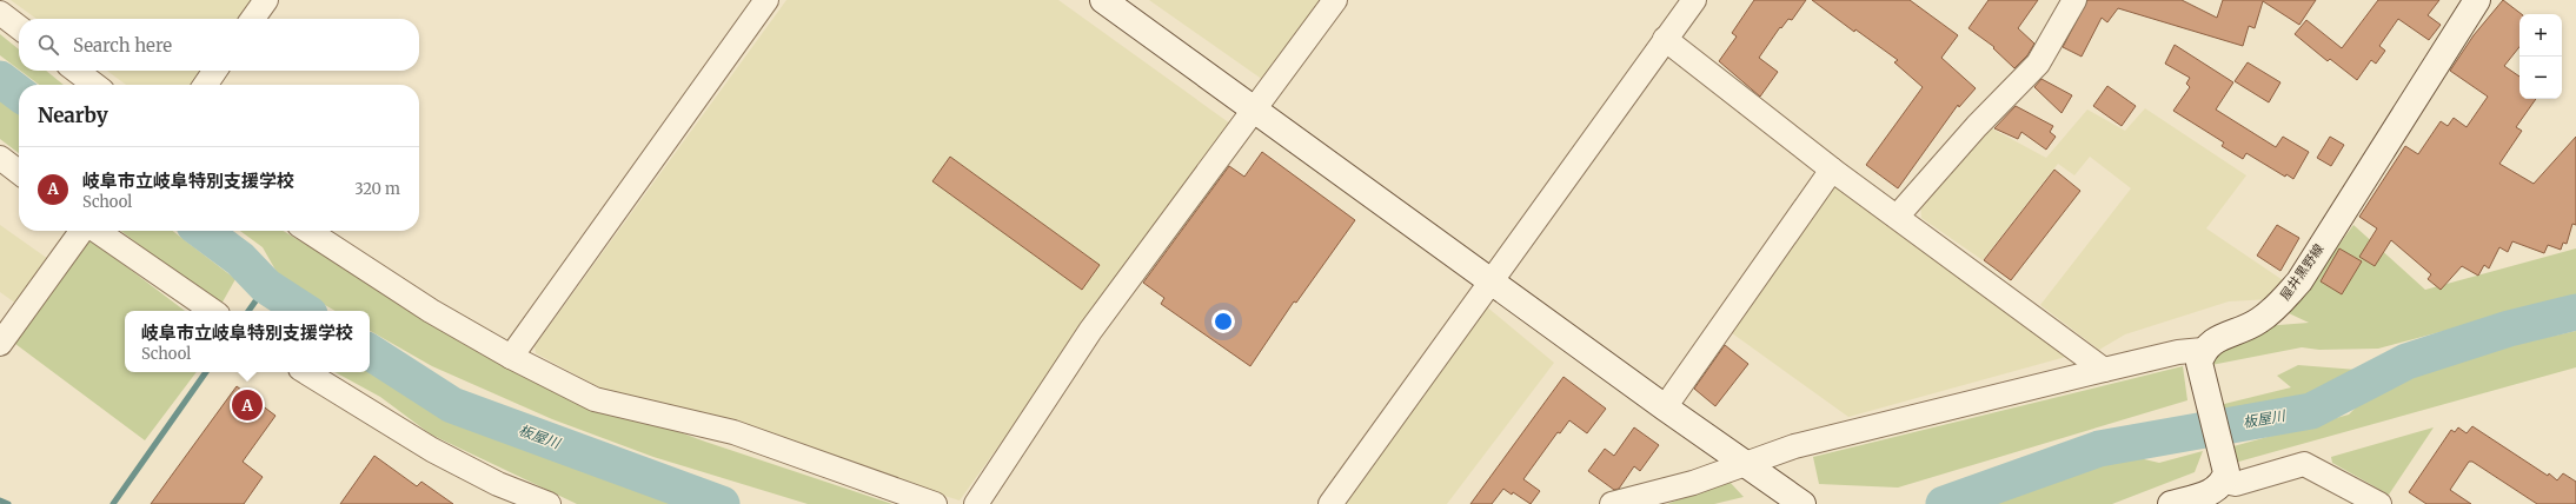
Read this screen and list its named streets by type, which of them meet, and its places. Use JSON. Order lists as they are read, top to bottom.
{
  "streets": {
    "street": ["屋井黒野線"]
  },
  "water": ["板屋川"],
  "page": {
    "map_buttons": ["+", "−"],
    "search": "Search here",
    "heading": "Nearby",
    "list": [
      {
        "mark": "A",
        "name": "岐阜市立岐阜特別支援学校",
        "note": "School",
        "value": "320 m"
      }
    ],
    "popup": ["岐阜市立岐阜特別支援学校", "School"],
    "pins": "A"
  }
}
